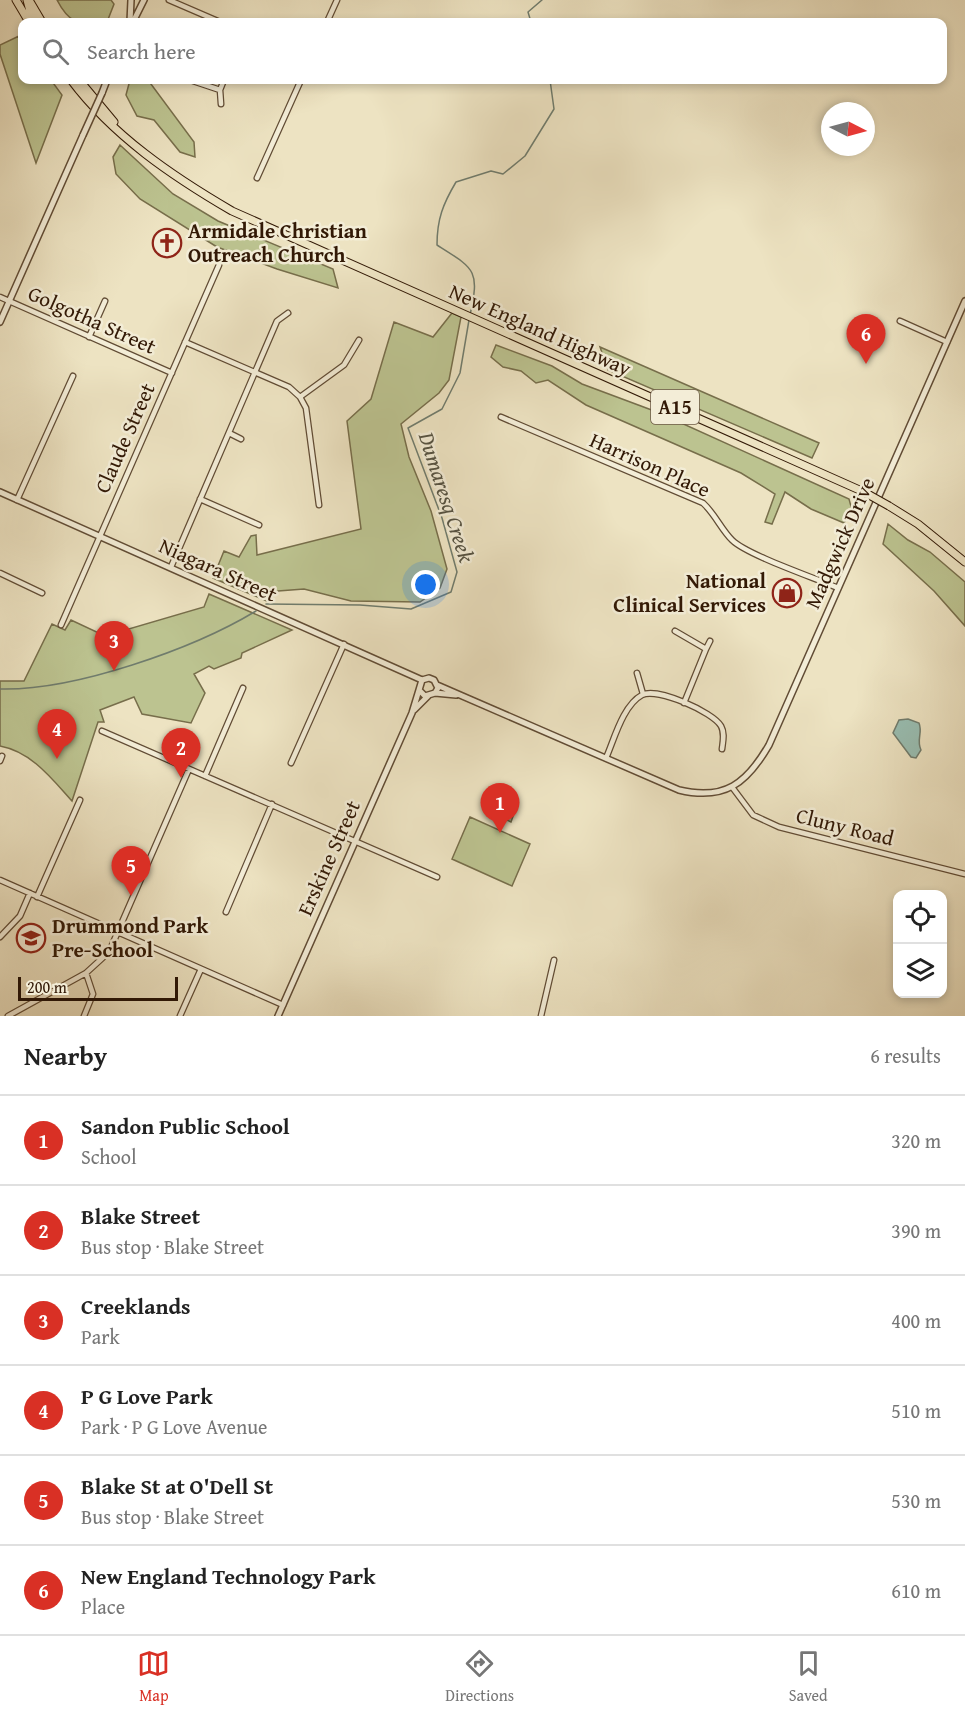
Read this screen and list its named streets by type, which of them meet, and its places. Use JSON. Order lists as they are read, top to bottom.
{
  "streets": {
    "highway": ["New England Highway", "A15"],
    "street": [
      "Golgotha Street",
      "Claude Street",
      "Harrison Place",
      "Madgwick Drive",
      "Niagara Street",
      "Cluny Road",
      "Erskine Street"
    ]
  },
  "crossings": [
    ["Golgotha Street", "Claude Street"],
    ["Claude Street", "Niagara Street"],
    ["Harrison Place", "Madgwick Drive"],
    ["Madgwick Drive", "Cluny Road"],
    ["Niagara Street", "Erskine Street"]
  ],
  "water": ["Dumaresq Creek"],
  "places": {
    "church": ["Armidale Christian Outreach Church"],
    "shop": ["National Clinical Services"],
    "school or university": ["Drummond Park Pre-School"]
  },
  "scale_bar": "200 m",
  "north": "right",
  "page": {
    "search": "Search here",
    "pins": [
      "6",
      "3",
      "4",
      "2",
      "1",
      "5"
    ],
    "scale": "200 m",
    "heading": ["Nearby", "6 results"],
    "list": [
      {
        "mark": "1",
        "name": "Sandon Public School",
        "note": "School",
        "value": "320 m"
      },
      {
        "mark": "2",
        "name": "Blake Street",
        "note": "Bus stop · Blake Street",
        "value": "390 m"
      },
      {
        "mark": "3",
        "name": "Creeklands",
        "note": "Park",
        "value": "400 m"
      },
      {
        "mark": "4",
        "name": "P G Love Park",
        "note": "Park · P G Love Avenue",
        "value": "510 m"
      },
      {
        "mark": "5",
        "name": "Blake St at O'Dell St",
        "note": "Bus stop · Blake Street",
        "value": "530 m"
      },
      {
        "mark": "6",
        "name": "New England Technology Park",
        "note": "Place",
        "value": "610 m"
      }
    ],
    "nav": ["Map", "Directions", "Saved"]
  }
}
